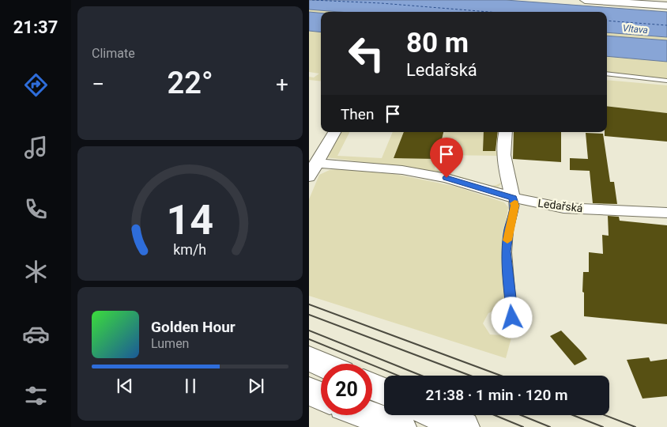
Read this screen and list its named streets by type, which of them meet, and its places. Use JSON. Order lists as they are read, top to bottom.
{
  "streets": {
    "street": ["Ledařská"]
  },
  "water": ["Vltava"],
  "page": {
    "tabs": "21:37",
    "tile": "Climate",
    "turn": ["80 m", "Ledařská"],
    "heat": ["−", "22°", "+"],
    "then": "Then",
    "song": ["Golden Hour", "Lumen"],
    "limit": "20",
    "trip": "21:38 · 1 min · 120 m",
    "gauge": ["14", "km/h"]
  }
}
